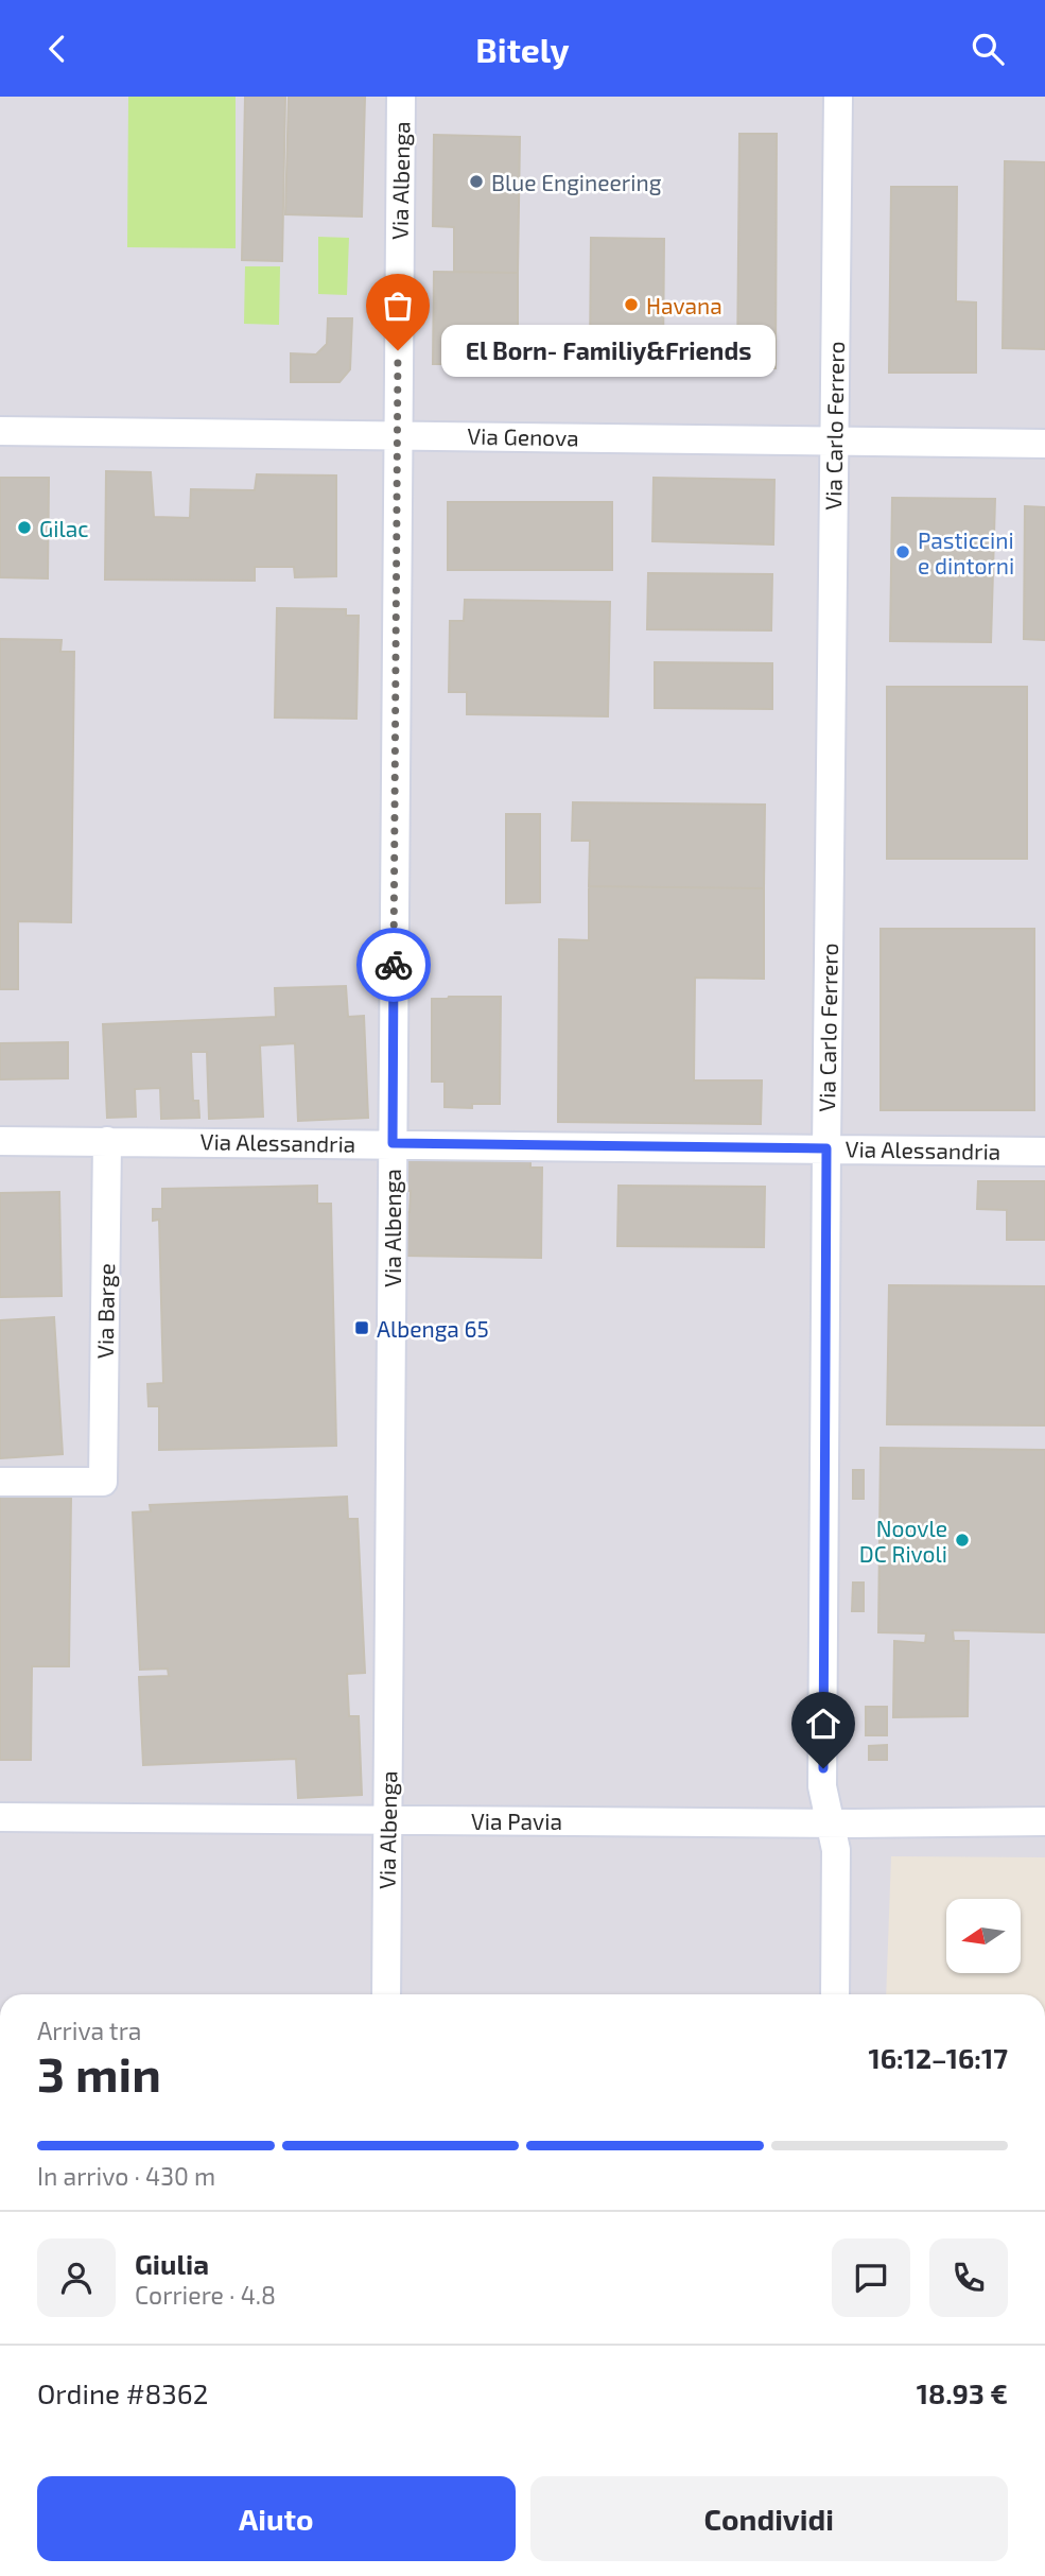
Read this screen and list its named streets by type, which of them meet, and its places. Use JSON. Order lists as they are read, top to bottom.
{
  "streets": {
    "street": [
      "Via Albenga",
      "Via Carlo Ferrero",
      "Via Genova",
      "Via Alessandria",
      "Via Barge",
      "Via Pavia"
    ]
  },
  "crossings": [
    ["Via Albenga", "Via Genova"],
    ["Via Albenga", "Via Alessandria"],
    ["Via Albenga", "Via Pavia"],
    ["Via Carlo Ferrero", "Via Genova"],
    ["Via Carlo Ferrero", "Via Alessandria"],
    ["Via Carlo Ferrero", "Via Pavia"],
    ["Via Alessandria", "Via Barge"]
  ],
  "places": {
    "other": [
      "Blue Engineering",
      "Havana",
      "El Born- Familiy&Friends",
      "Gilac",
      "Pasticcini e dintorni",
      "Noovle DC Rivoli"
    ],
    "transit": ["Albenga 65"]
  },
  "north": "left",
  "page": {
    "header": "Bitely",
    "bubble": "El Born- Familiy&Friends",
    "heading": ["3 min", "Arriva tra", "16:12–16:17"],
    "panel": [
      "Giulia",
      "Corriere · 4.8",
      "Ordine #8362",
      "18.93 €"
    ],
    "bar": "In arrivo · 430 m",
    "buttons": ["Aiuto", "Condividi"]
  }
}
